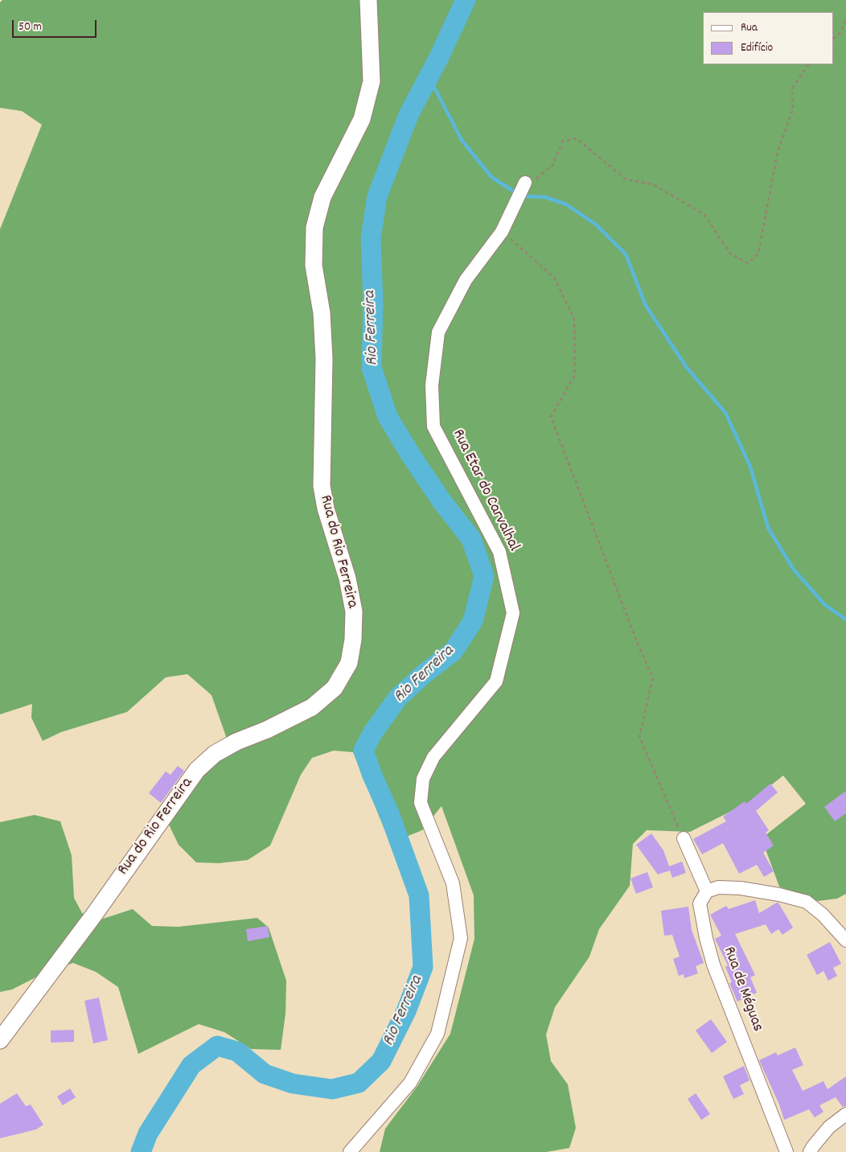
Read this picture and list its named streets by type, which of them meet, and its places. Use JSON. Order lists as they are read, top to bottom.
{
  "streets": {
    "street": ["Rua Etar do Carvalhal", "Rua do Rio Ferreira", "Rua de Méguas"]
  },
  "water": ["Rio Ferreira"],
  "legend": ["Rua", "Edifício"],
  "scale_bar": "50 m"
}
